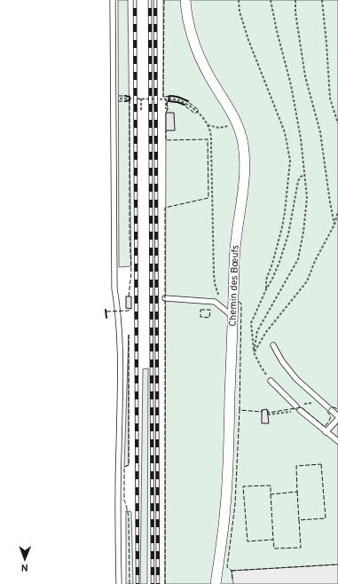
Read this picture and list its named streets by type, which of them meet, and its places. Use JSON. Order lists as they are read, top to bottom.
{
  "streets": {
    "street": ["Chemin des Bœufs"]
  },
  "north": "bottom"
}
